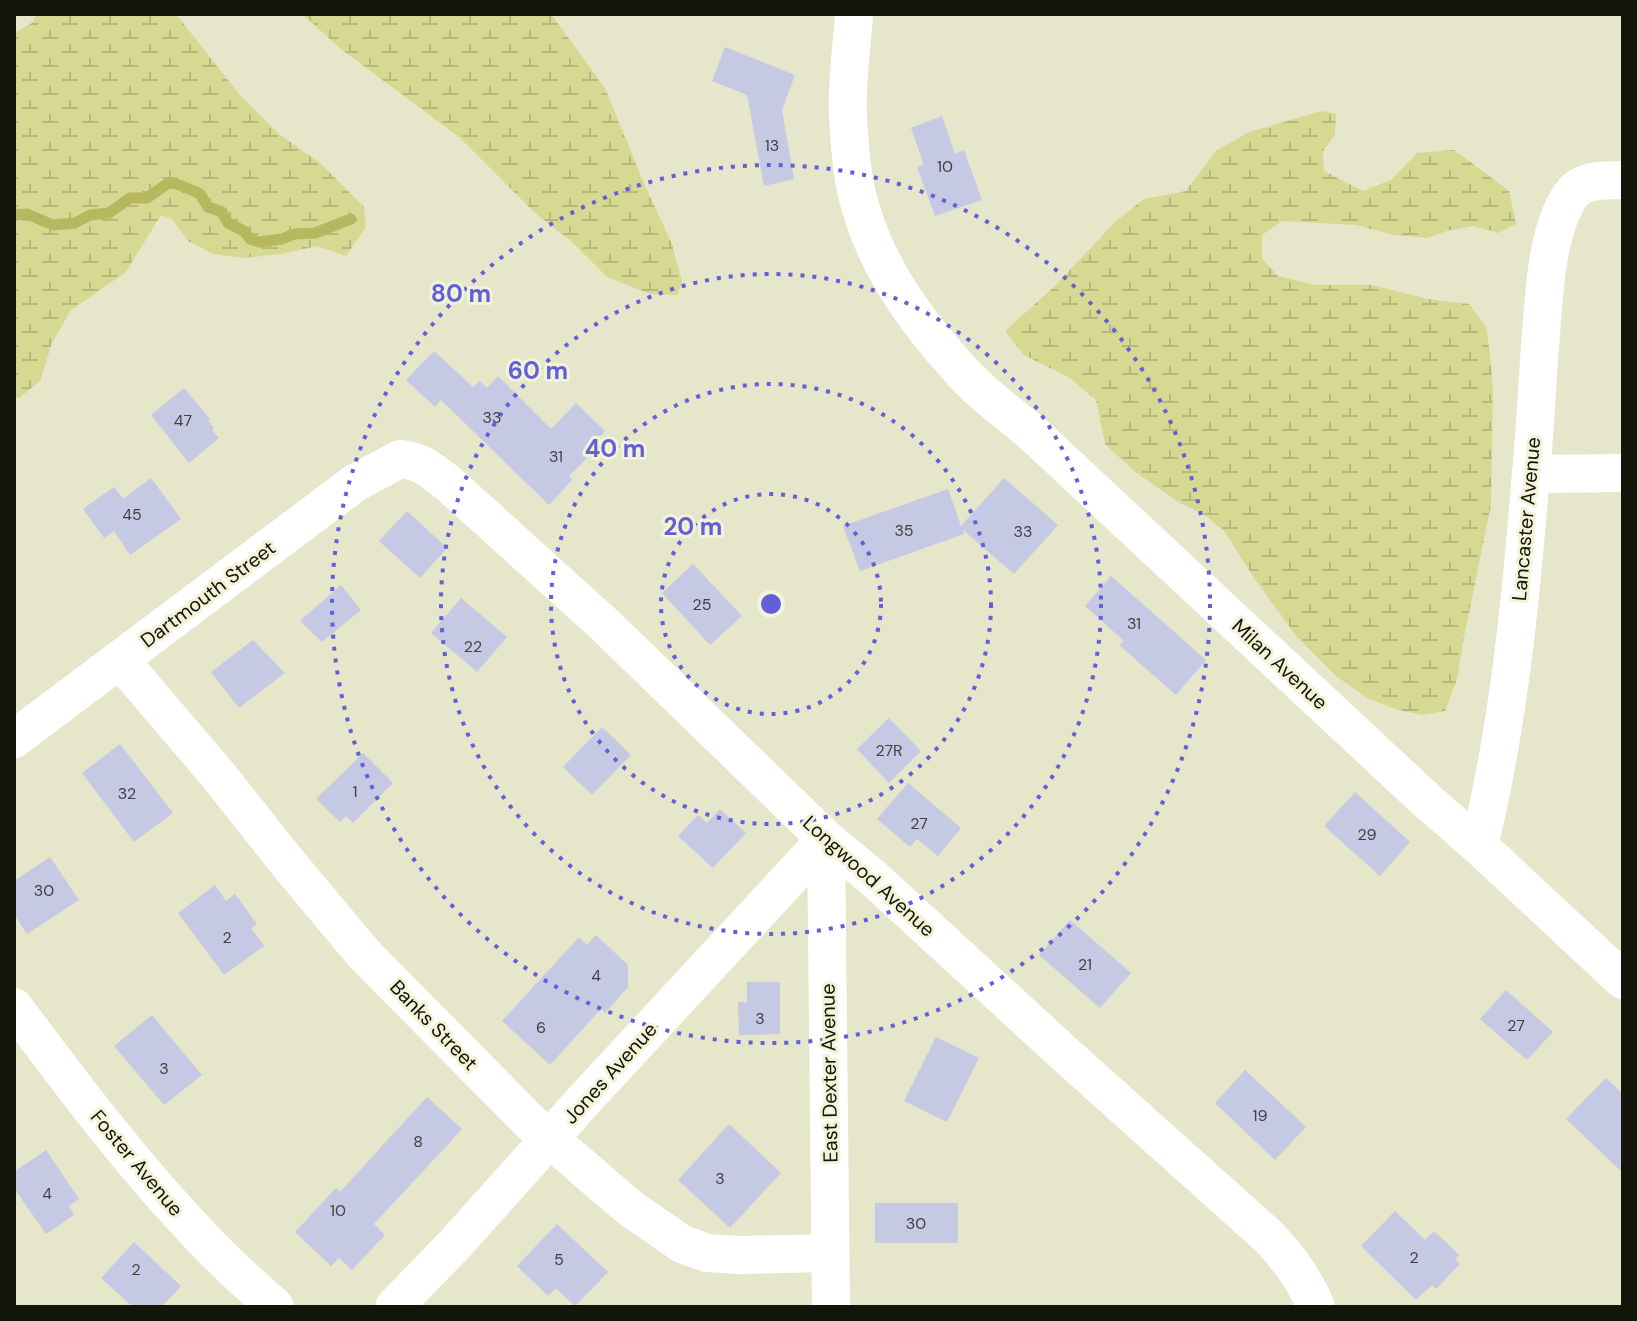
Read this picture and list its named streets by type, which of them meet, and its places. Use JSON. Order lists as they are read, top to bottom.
{
  "streets": {
    "street": [
      "Lancaster Avenue",
      "Dartmouth Street",
      "Milan Avenue",
      "Longwood Avenue",
      "Banks Street",
      "Jones Avenue",
      "East Dexter Avenue",
      "Foster Avenue"
    ]
  },
  "crossings": [
    ["Lancaster Avenue", "Milan Avenue"],
    ["Dartmouth Street", "Longwood Avenue"],
    ["Dartmouth Street", "Banks Street"],
    ["Longwood Avenue", "Jones Avenue"],
    ["Longwood Avenue", "East Dexter Avenue"],
    ["Banks Street", "Jones Avenue"],
    ["Banks Street", "East Dexter Avenue"],
    ["Jones Avenue", "East Dexter Avenue"]
  ],
  "house_numbers": [
    "13",
    "10",
    "33",
    "47",
    "31",
    "45",
    "35",
    "33",
    "25",
    "31",
    "22",
    "27R",
    "1",
    "32",
    "27",
    "29",
    "30",
    "2",
    "21",
    "4",
    "3",
    "27",
    "6",
    "3",
    "19",
    "8",
    "3",
    "4",
    "10",
    "30",
    "2",
    "5",
    "2"
  ],
  "rings": [
    "80 m",
    "60 m",
    "40 m",
    "20 m"
  ]
}
